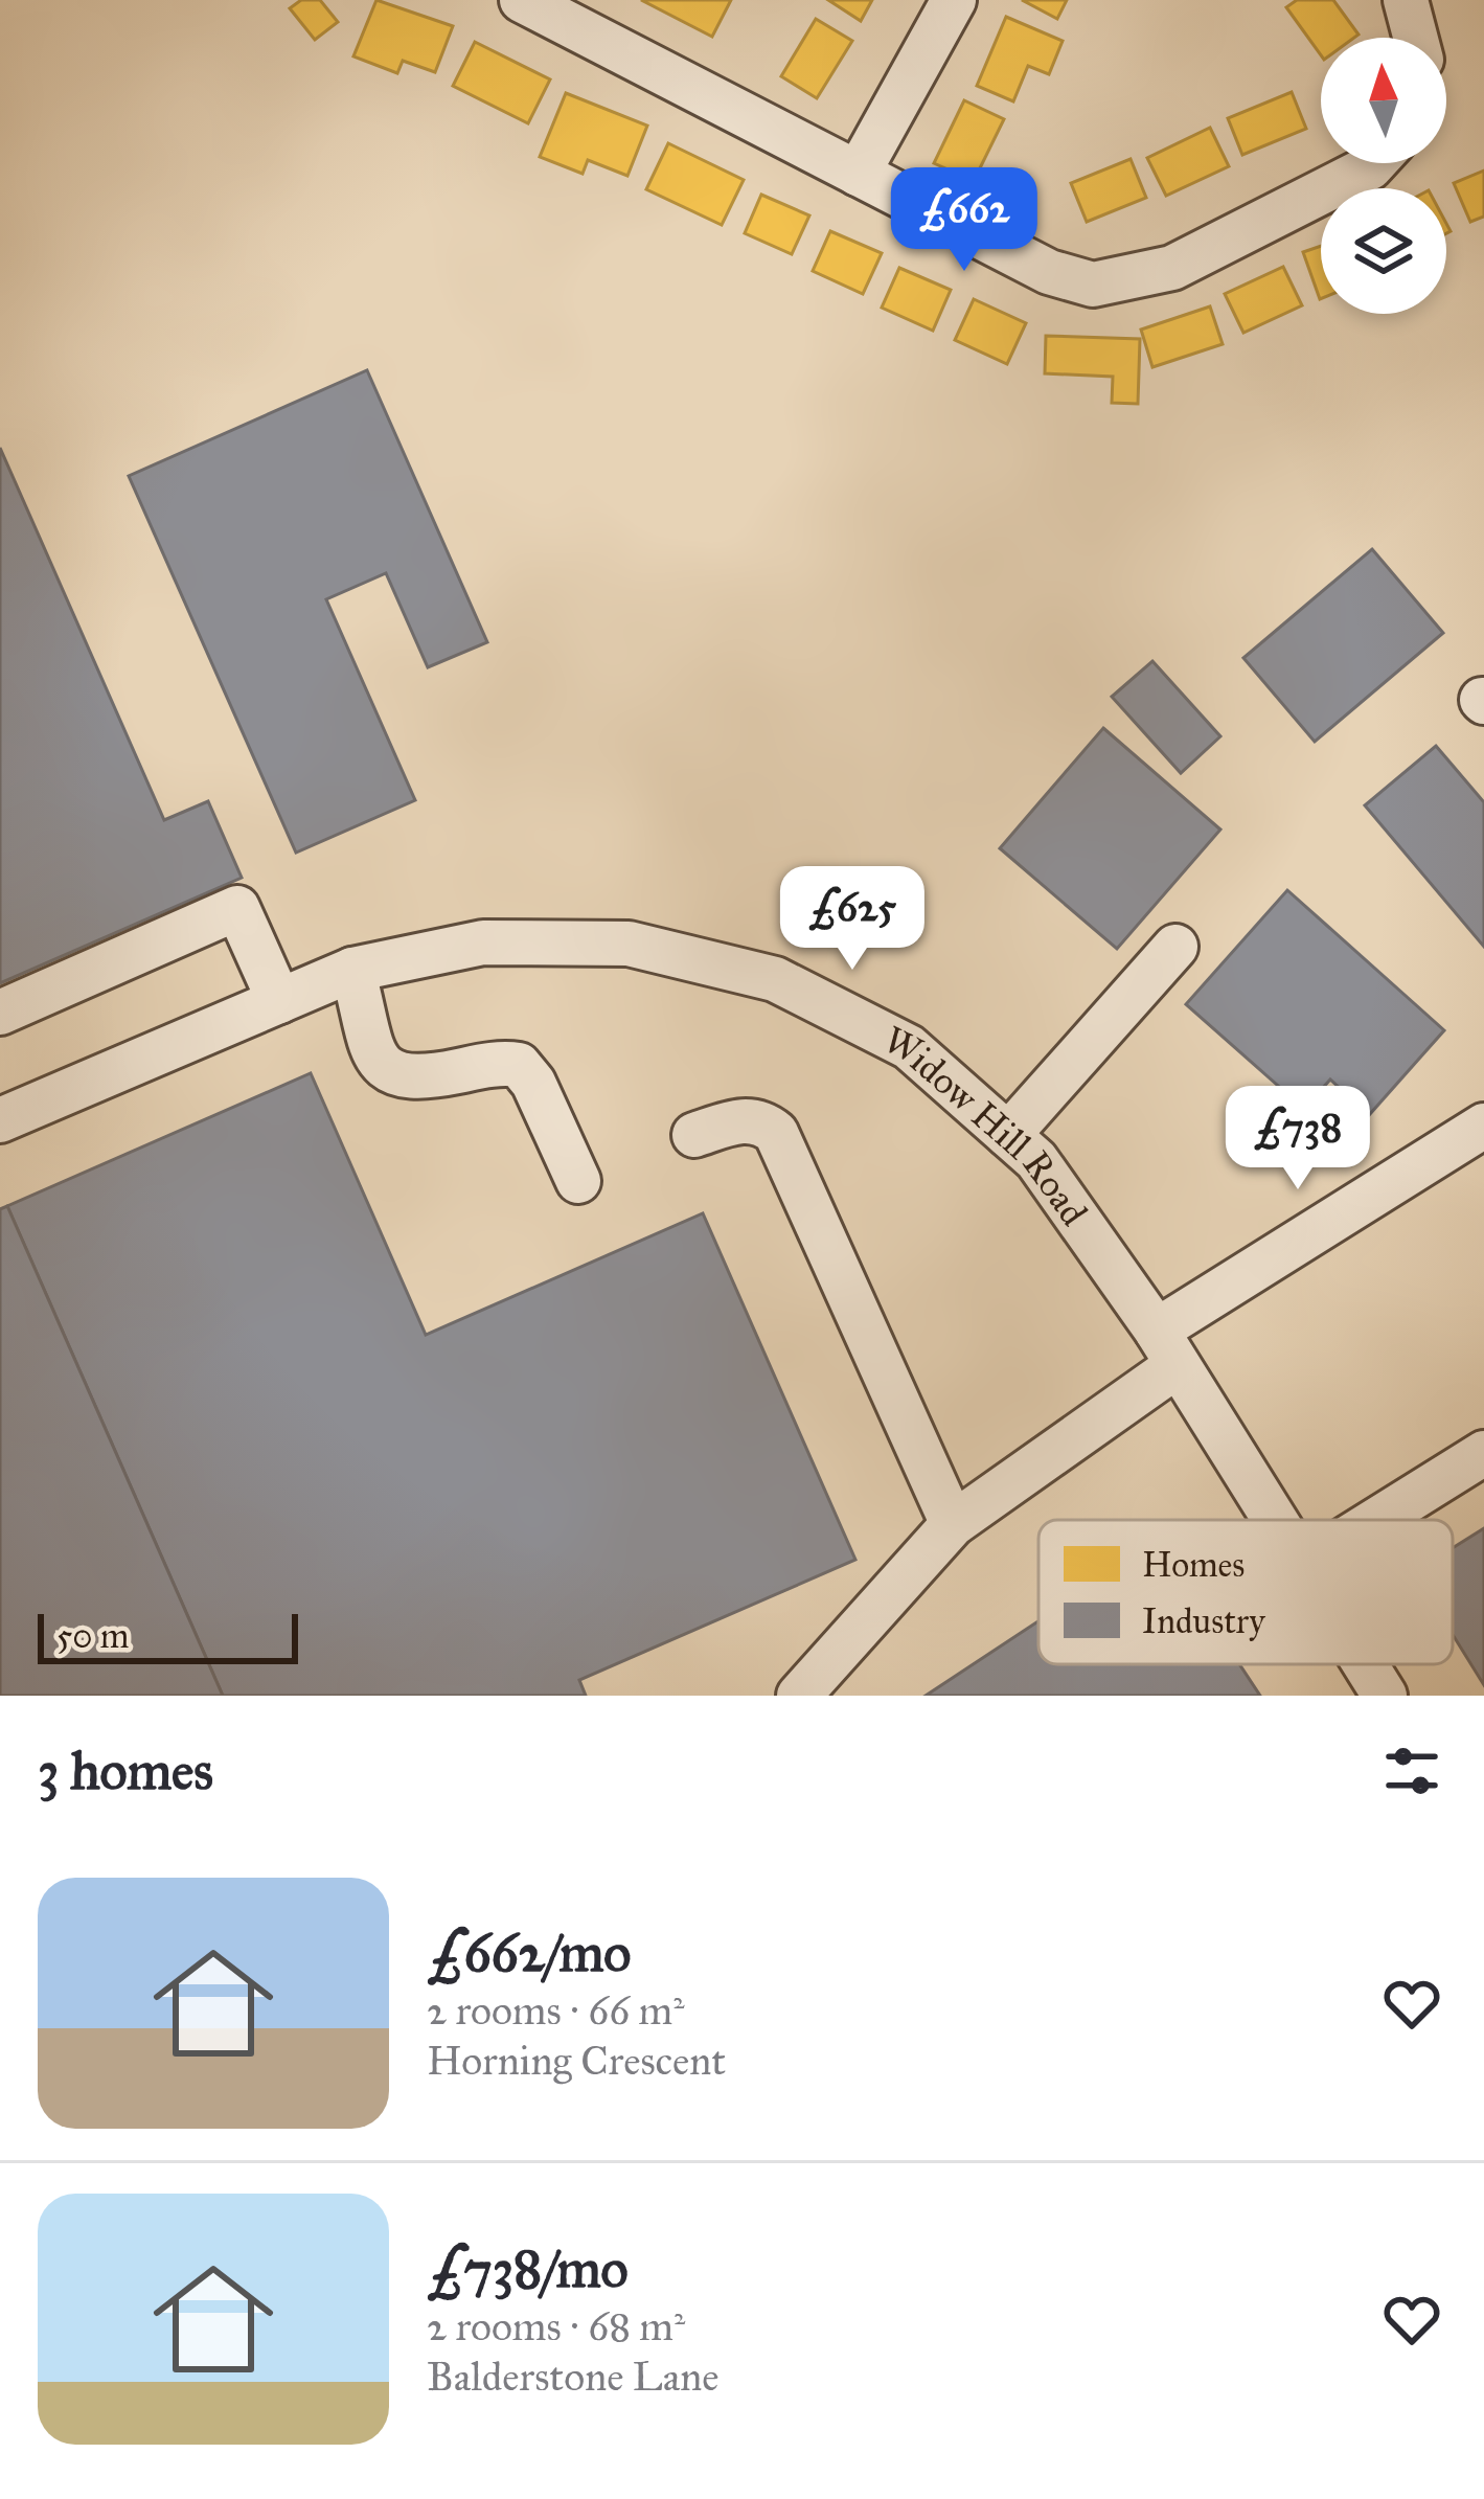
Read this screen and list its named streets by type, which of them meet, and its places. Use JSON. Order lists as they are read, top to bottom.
{
  "streets": {
    "street": ["Widow Hill Road"]
  },
  "legend": ["Homes", "Industry"],
  "scale_bar": "50 m",
  "north": "top",
  "page": {
    "price": ["£662", "£625", "£738"],
    "scale": "50 m",
    "heading": "3 homes",
    "list": [
      {
        "name": "£662/mo",
        "note": "2 rooms · 66 m² · Horning Crescent"
      },
      {
        "name": "£738/mo",
        "note": "2 rooms · 68 m² · Balderstone Lane"
      }
    ]
  }
}
